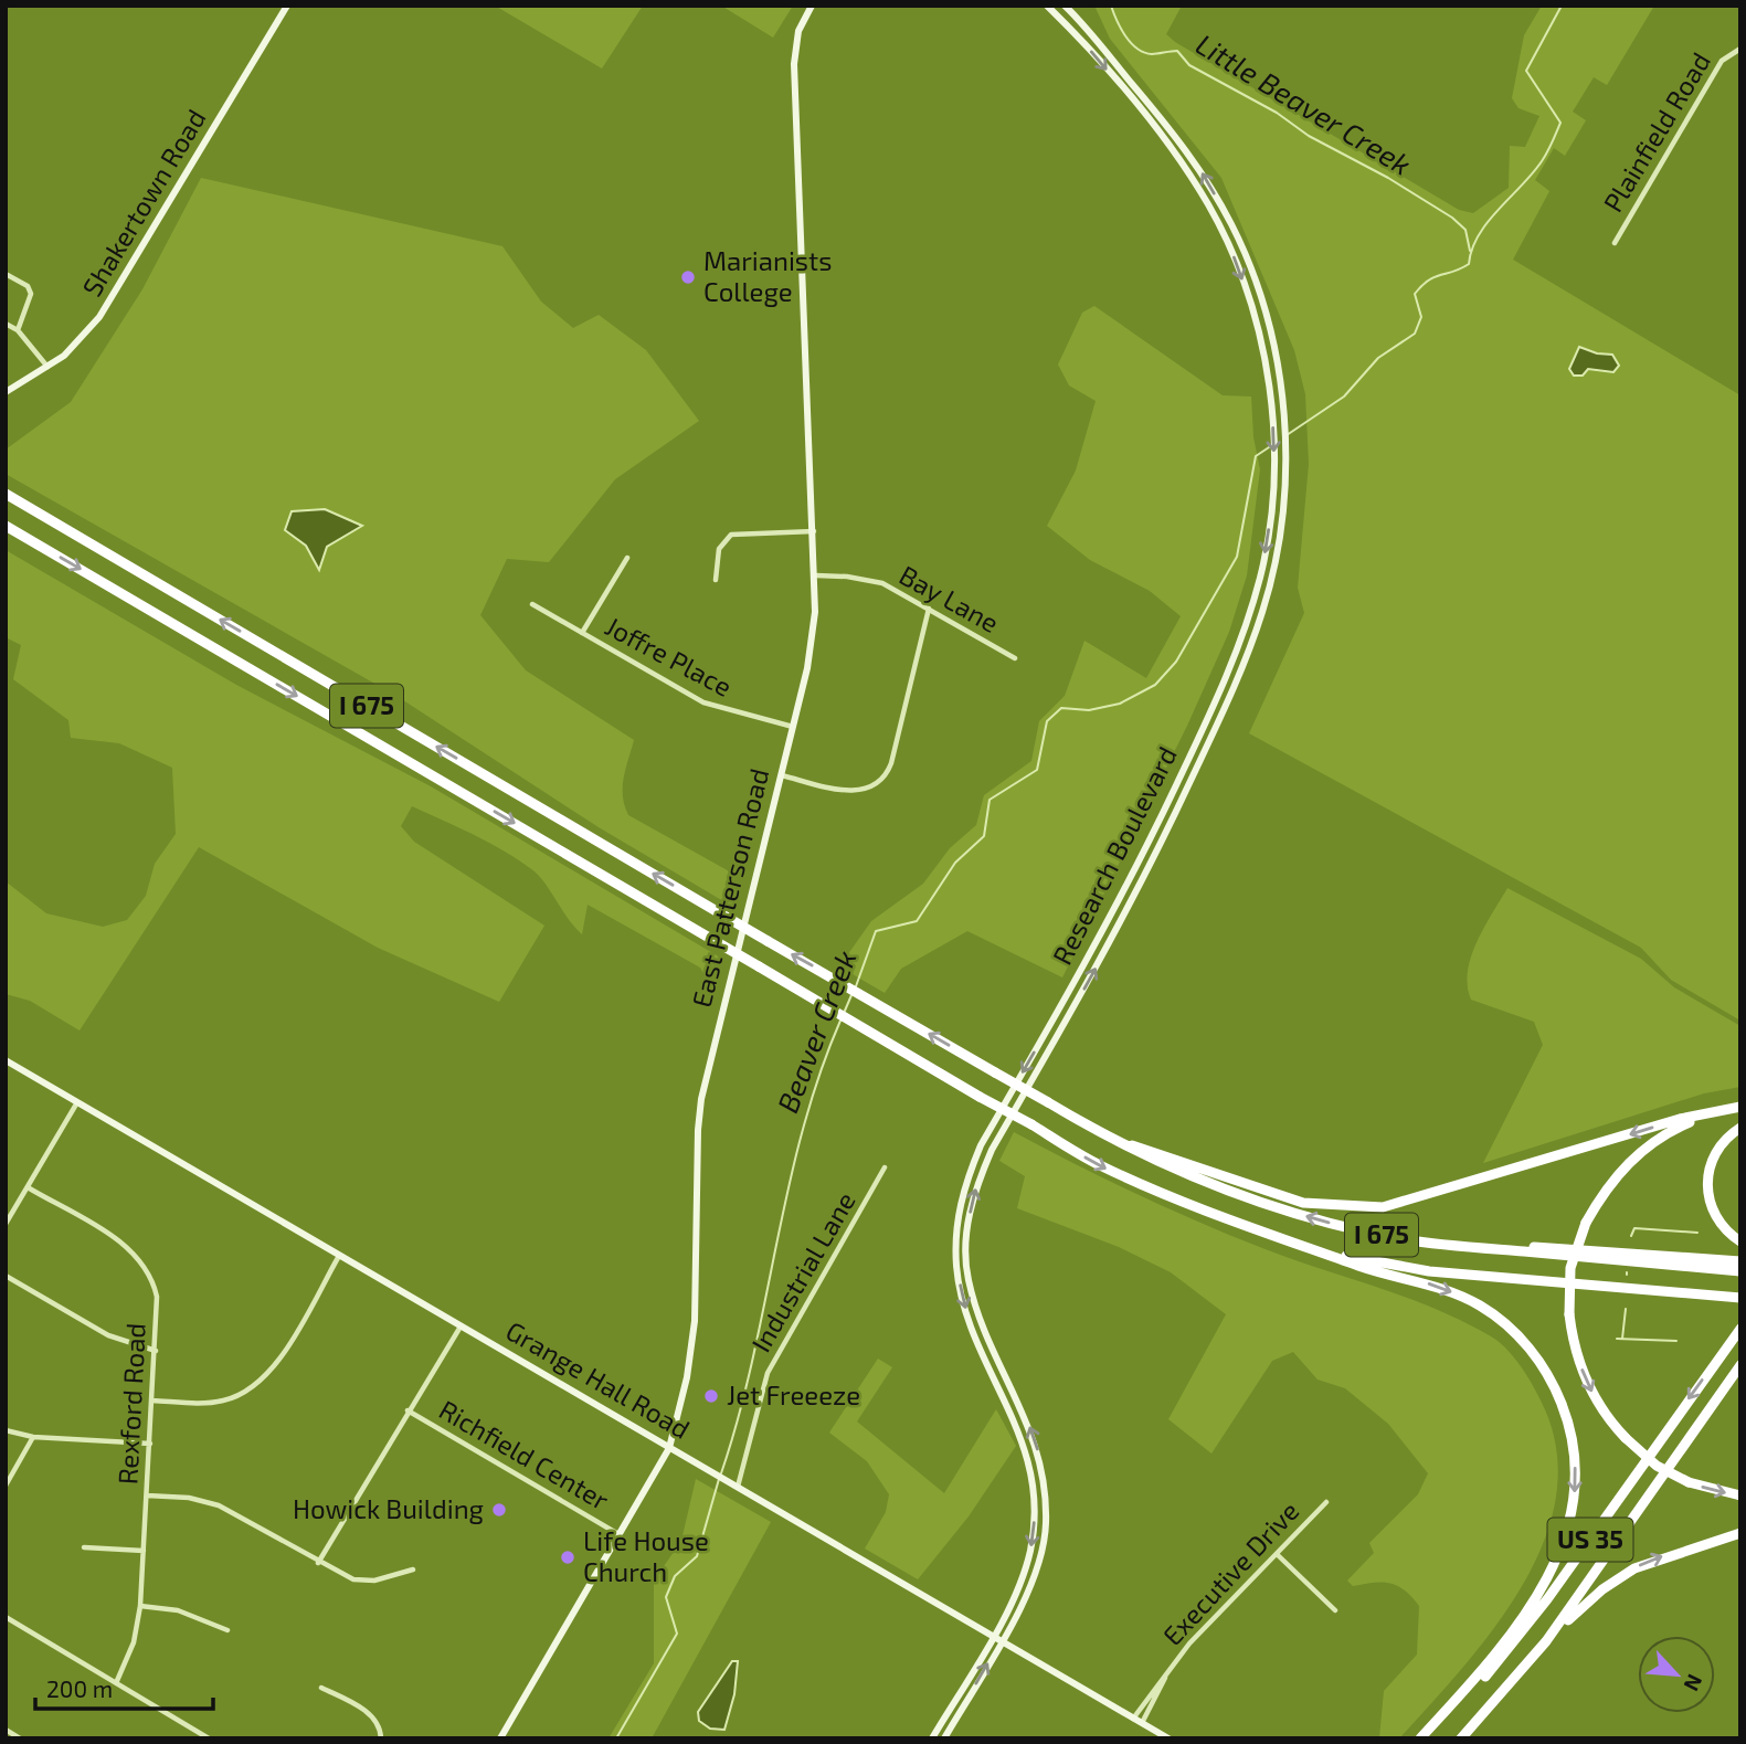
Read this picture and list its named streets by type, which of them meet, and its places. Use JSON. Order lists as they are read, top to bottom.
{
  "streets": {
    "highway": ["I 675", "US 35"],
    "main road": [
      "Shakertown Road",
      "Research Boulevard",
      "East Patterson Road",
      "Grange Hall Road"
    ],
    "street": [
      "Plainfield Road",
      "Bay Lane",
      "Joffre Place",
      "Industrial Lane",
      "Rexford Road",
      "Richfield Center",
      "Executive Drive"
    ]
  },
  "crossings": [
    ["Bay Lane", "East Patterson Road"],
    ["Joffre Place", "East Patterson Road"],
    ["Research Boulevard", "Grange Hall Road"],
    ["East Patterson Road", "Grange Hall Road"],
    ["East Patterson Road", "Richfield Center"],
    ["Industrial Lane", "Grange Hall Road"],
    ["Grange Hall Road", "Executive Drive"]
  ],
  "water": ["Little Beaver Creek", "Beaver Creek"],
  "places": [
    "Marianists College",
    "Jet Freeeze",
    "Howick Building",
    "Life House Church"
  ],
  "scale_bar": "200 m",
  "north": "bottom right"
}
